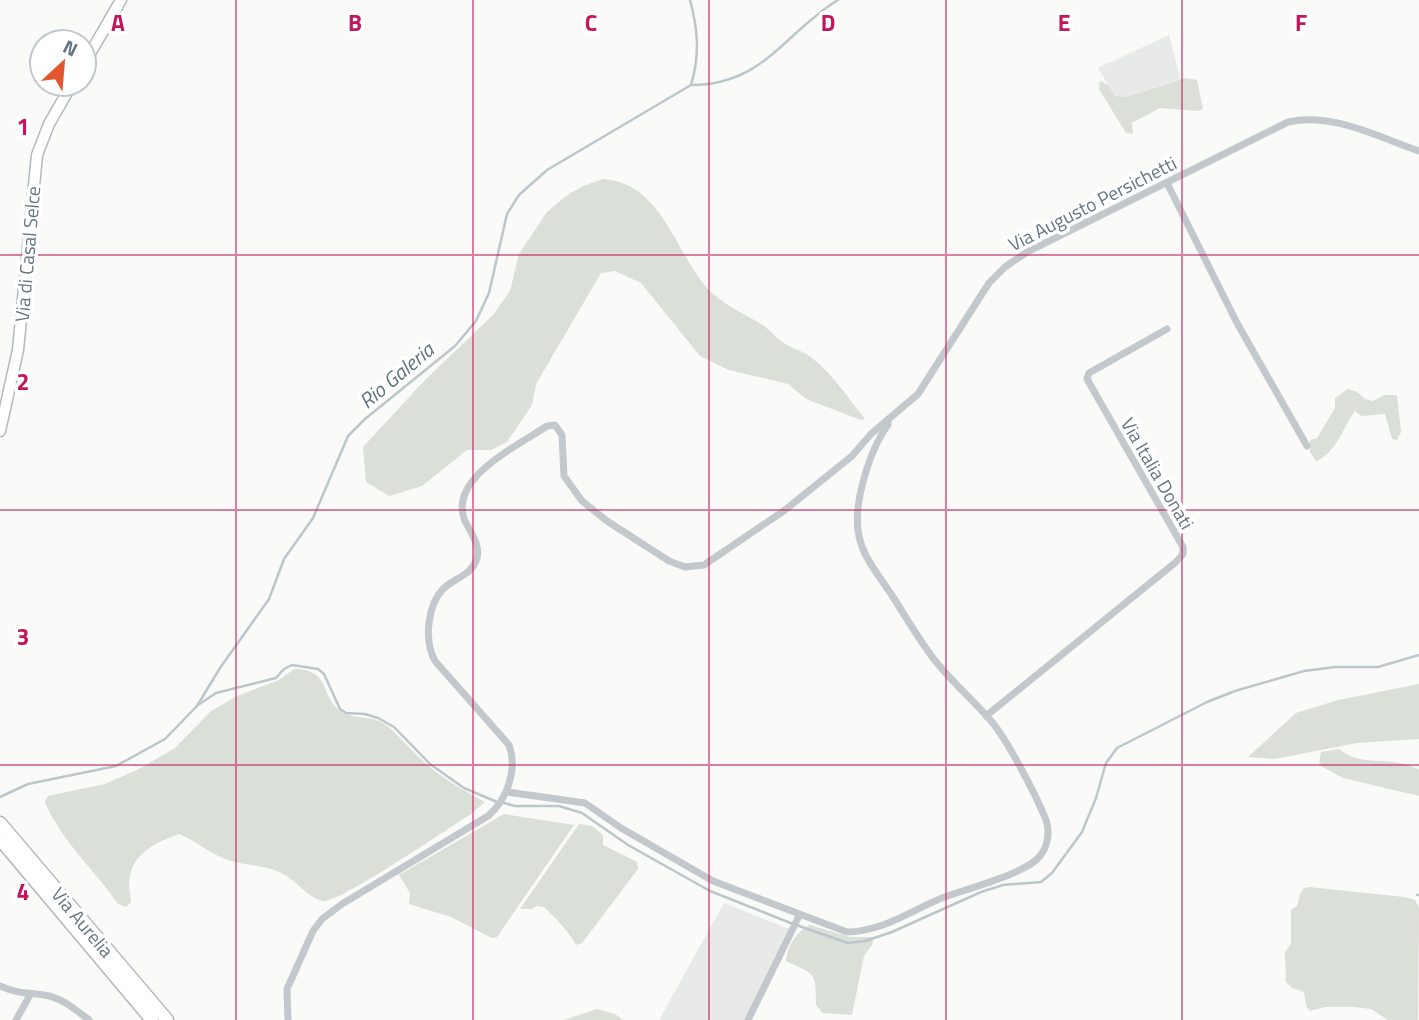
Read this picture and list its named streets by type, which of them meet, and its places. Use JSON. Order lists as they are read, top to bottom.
{
  "streets": {
    "highway": ["Via Aurelia"],
    "main road": ["Via di Casal Selce"],
    "street": ["Via Augusto Persichetti", "Via Italia Donati"]
  },
  "water": ["Rio Galeria"],
  "north": "top right",
  "grid": {
    "columns": [
      "A",
      "B",
      "C",
      "D",
      "E",
      "F"
    ],
    "rows": [
      "1",
      "2",
      "3",
      "4"
    ]
  }
}
